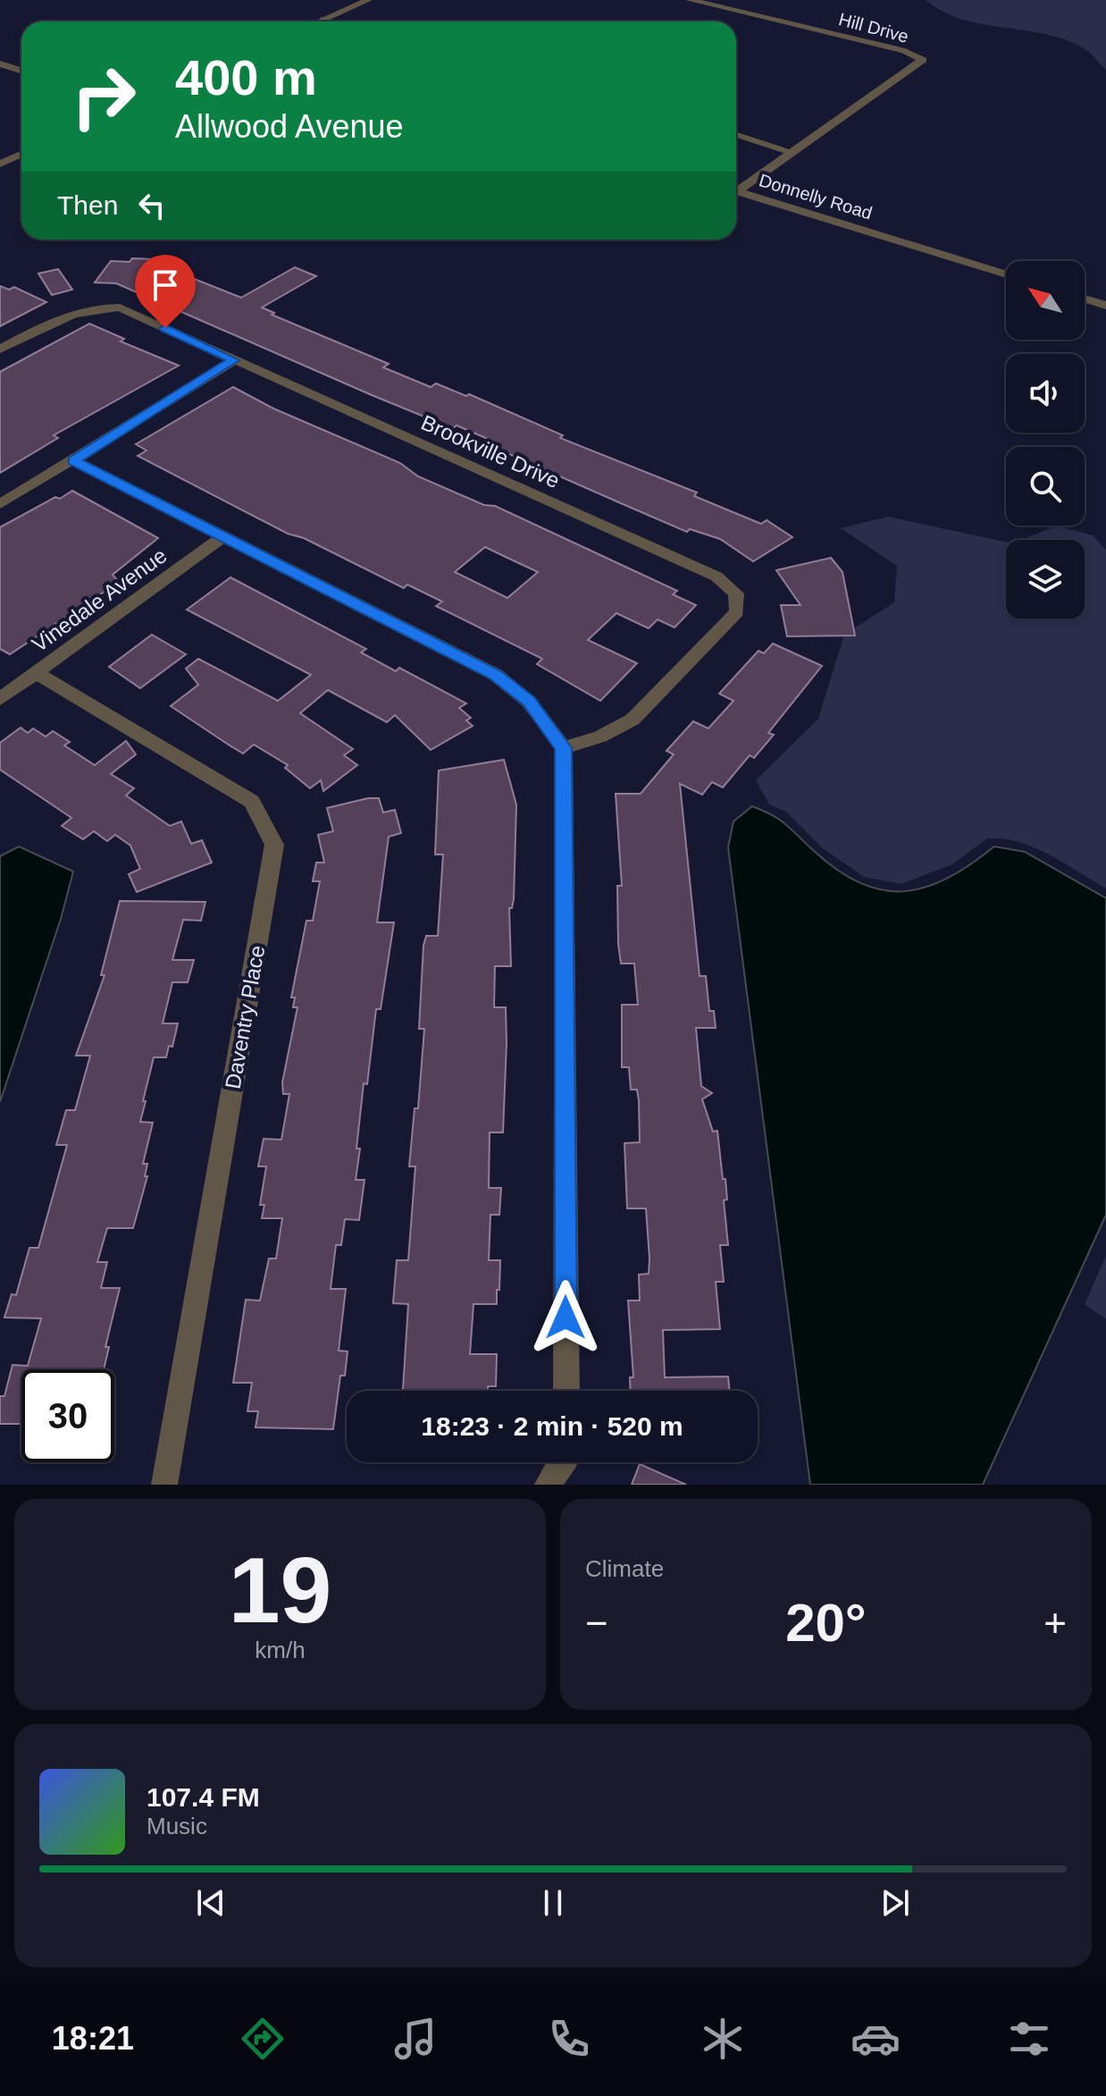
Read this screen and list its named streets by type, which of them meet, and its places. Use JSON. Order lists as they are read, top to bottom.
{
  "streets": {
    "street": [
      "Hill Drive",
      "Donnelly Road",
      "Brookville Drive",
      "Vinedale Avenue",
      "Daventry Place"
    ]
  },
  "crossings": [
    ["Hill Drive", "Donnelly Road"],
    ["Vinedale Avenue", "Daventry Place"]
  ],
  "north": "top left",
  "page": {
    "turn": ["400 m", "Allwood Avenue"],
    "then": "Then",
    "limit": "30",
    "trip": "18:23 · 2 min · 520 m",
    "tile": [
      ["19", "km/h"],
      "Climate"
    ],
    "heat": ["−", "20°", "+"],
    "song": ["107.4 FM", "Music"],
    "tabs": "18:21"
  }
}
